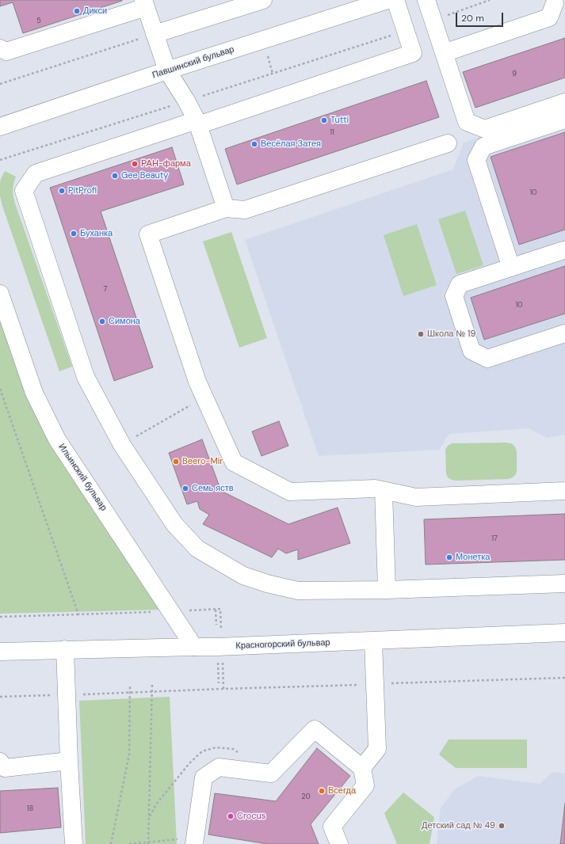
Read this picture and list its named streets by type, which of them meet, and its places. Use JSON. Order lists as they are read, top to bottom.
{
  "streets": {
    "street": ["Павшинский бульвар", "Ильинский бульвар", "Красногорский бульвар"]
  },
  "crossings": [
    ["Ильинский бульвар", "Красногорский бульвар"]
  ],
  "places": [
    "Дикси",
    "Tutti",
    "Весёлая Затея",
    "РАН-фарма",
    "Gee Beauty",
    "PitProfi",
    "Буханка",
    "Симона",
    "Школа № 19",
    "Beero-Mir",
    "Семь яств",
    "Монетка",
    "Всегда",
    "Crocus",
    "Детский сад № 49"
  ],
  "house_numbers": [
    "5",
    "9",
    "11",
    "10",
    "7",
    "10",
    "17",
    "20",
    "18"
  ],
  "scale_bar": "20 m"
}
